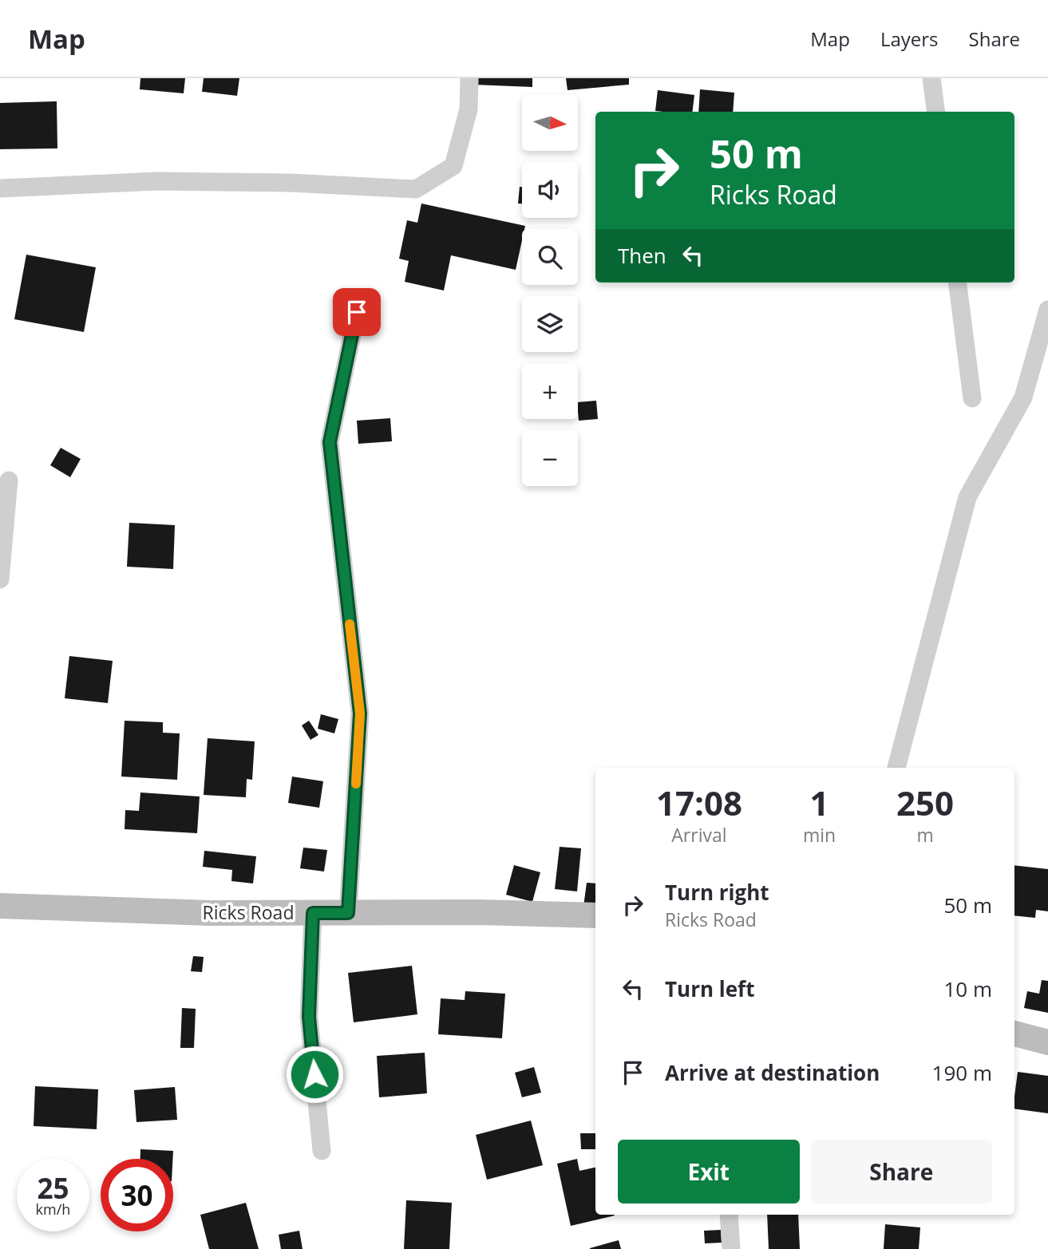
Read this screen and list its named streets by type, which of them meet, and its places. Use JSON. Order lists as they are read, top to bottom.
{
  "streets": {
    "street": ["Ricks Road"]
  },
  "north": "right",
  "page": {
    "header": "Map",
    "nav": ["Map", "Layers", "Share"],
    "map_buttons": ["+", "−"],
    "turn": ["50 m", "Ricks Road"],
    "then": "Then",
    "eta": [
      "17:08",
      "Arrival",
      "1",
      "min",
      "250",
      "m"
    ],
    "list": [
      {
        "name": "Turn right",
        "note": "Ricks Road",
        "value": "50 m"
      },
      {
        "name": "Turn left",
        "value": "10 m"
      },
      {
        "name": "Arrive at destination",
        "value": "190 m"
      }
    ],
    "buttons": ["Exit", "Share"],
    "speed": "25 km/h",
    "limit": "30"
  }
}
